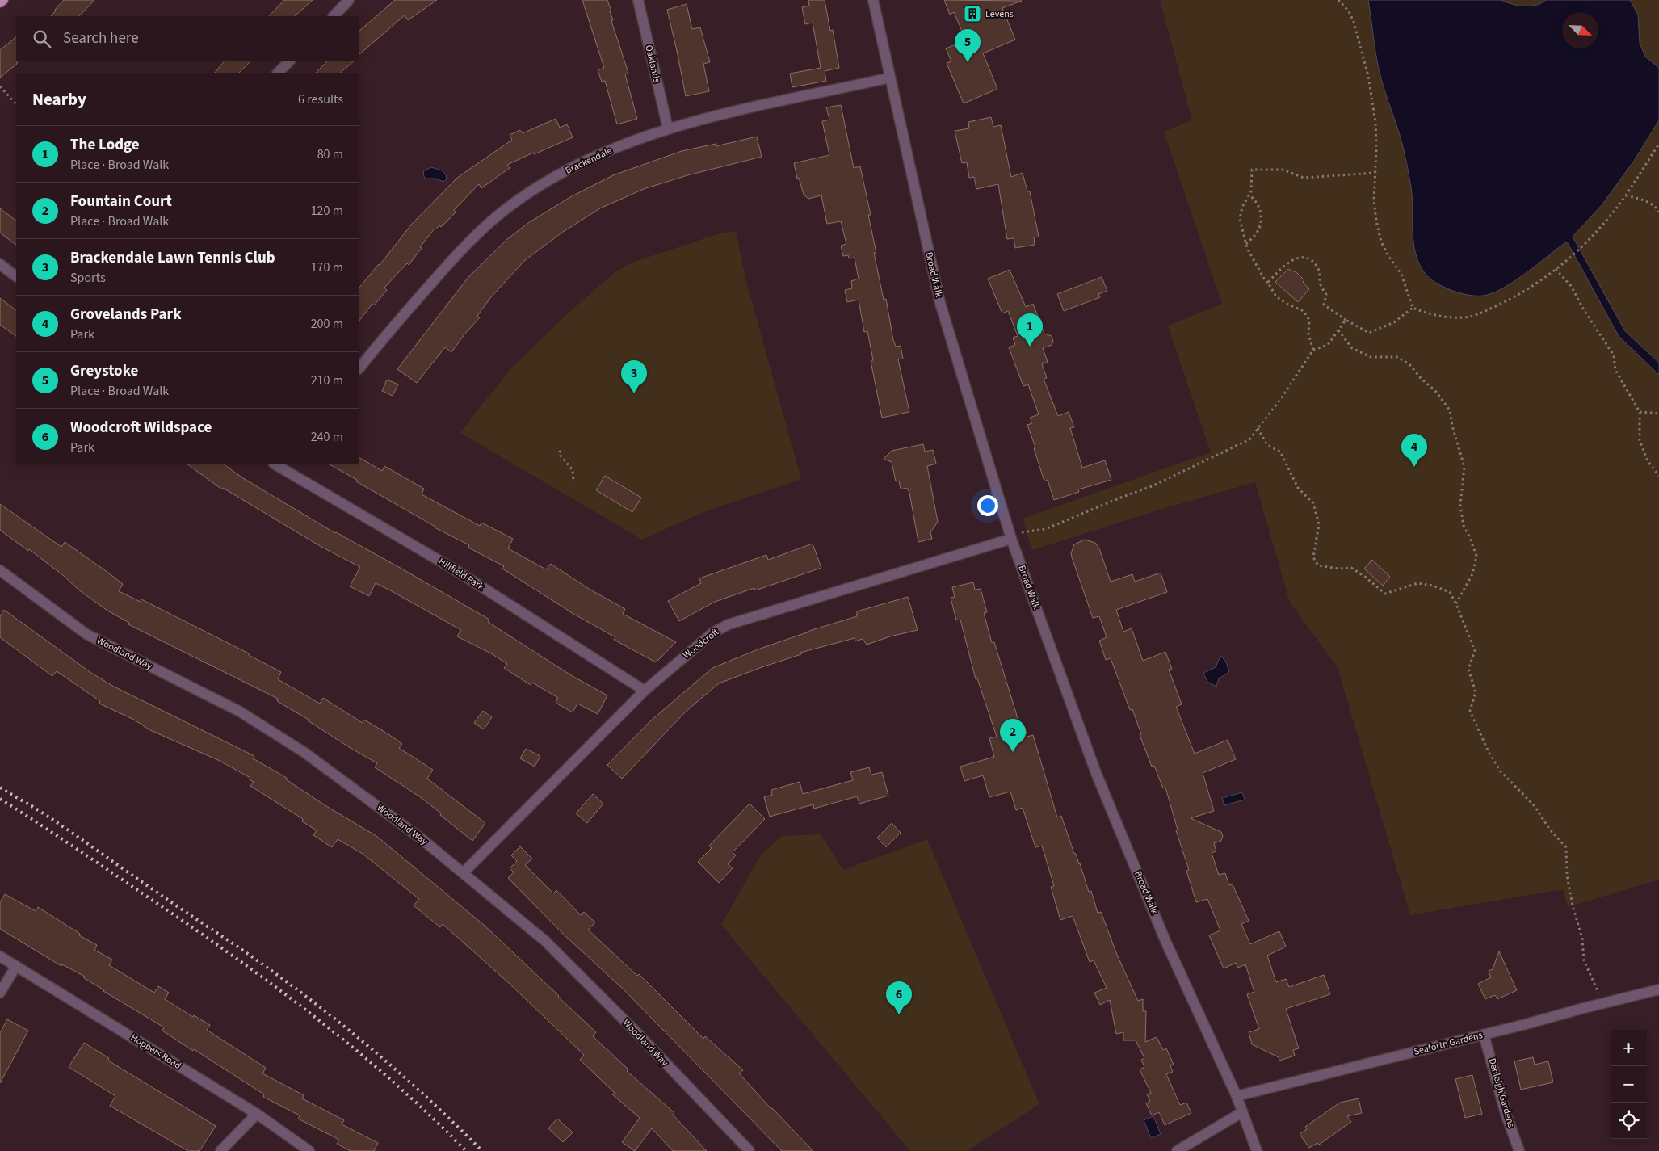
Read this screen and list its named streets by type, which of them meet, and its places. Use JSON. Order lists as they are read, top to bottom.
{
  "streets": {
    "street": [
      "Oaklands",
      "Brackendale",
      "Broad Walk",
      "Hillfield Park",
      "Woodcroft",
      "Woodland Way",
      "Seaforth Gardens",
      "Hoppers Road",
      "Denleigh Gardens"
    ]
  },
  "crossings": [
    ["Oaklands", "Brackendale"],
    ["Brackendale", "Broad Walk"],
    ["Broad Walk", "Woodcroft"],
    ["Broad Walk", "Seaforth Gardens"],
    ["Hillfield Park", "Woodcroft"],
    ["Woodcroft", "Woodland Way"],
    ["Seaforth Gardens", "Denleigh Gardens"]
  ],
  "places": {
    "building": ["Levens"]
  },
  "north": "bottom right",
  "page": {
    "search": "Search here",
    "pins": [
      "5",
      "1",
      "3",
      "4",
      "2",
      "6"
    ],
    "heading": ["Nearby", "6 results"],
    "list": [
      {
        "mark": "1",
        "name": "The Lodge",
        "note": "Place · Broad Walk",
        "value": "80 m"
      },
      {
        "mark": "2",
        "name": "Fountain Court",
        "note": "Place · Broad Walk",
        "value": "120 m"
      },
      {
        "mark": "3",
        "name": "Brackendale Lawn Tennis Club",
        "note": "Sports",
        "value": "170 m"
      },
      {
        "mark": "4",
        "name": "Grovelands Park",
        "note": "Park",
        "value": "200 m"
      },
      {
        "mark": "5",
        "name": "Greystoke",
        "note": "Place · Broad Walk",
        "value": "210 m"
      },
      {
        "mark": "6",
        "name": "Woodcroft Wildspace",
        "note": "Park",
        "value": "240 m"
      }
    ],
    "map_buttons": ["+", "−"]
  }
}
